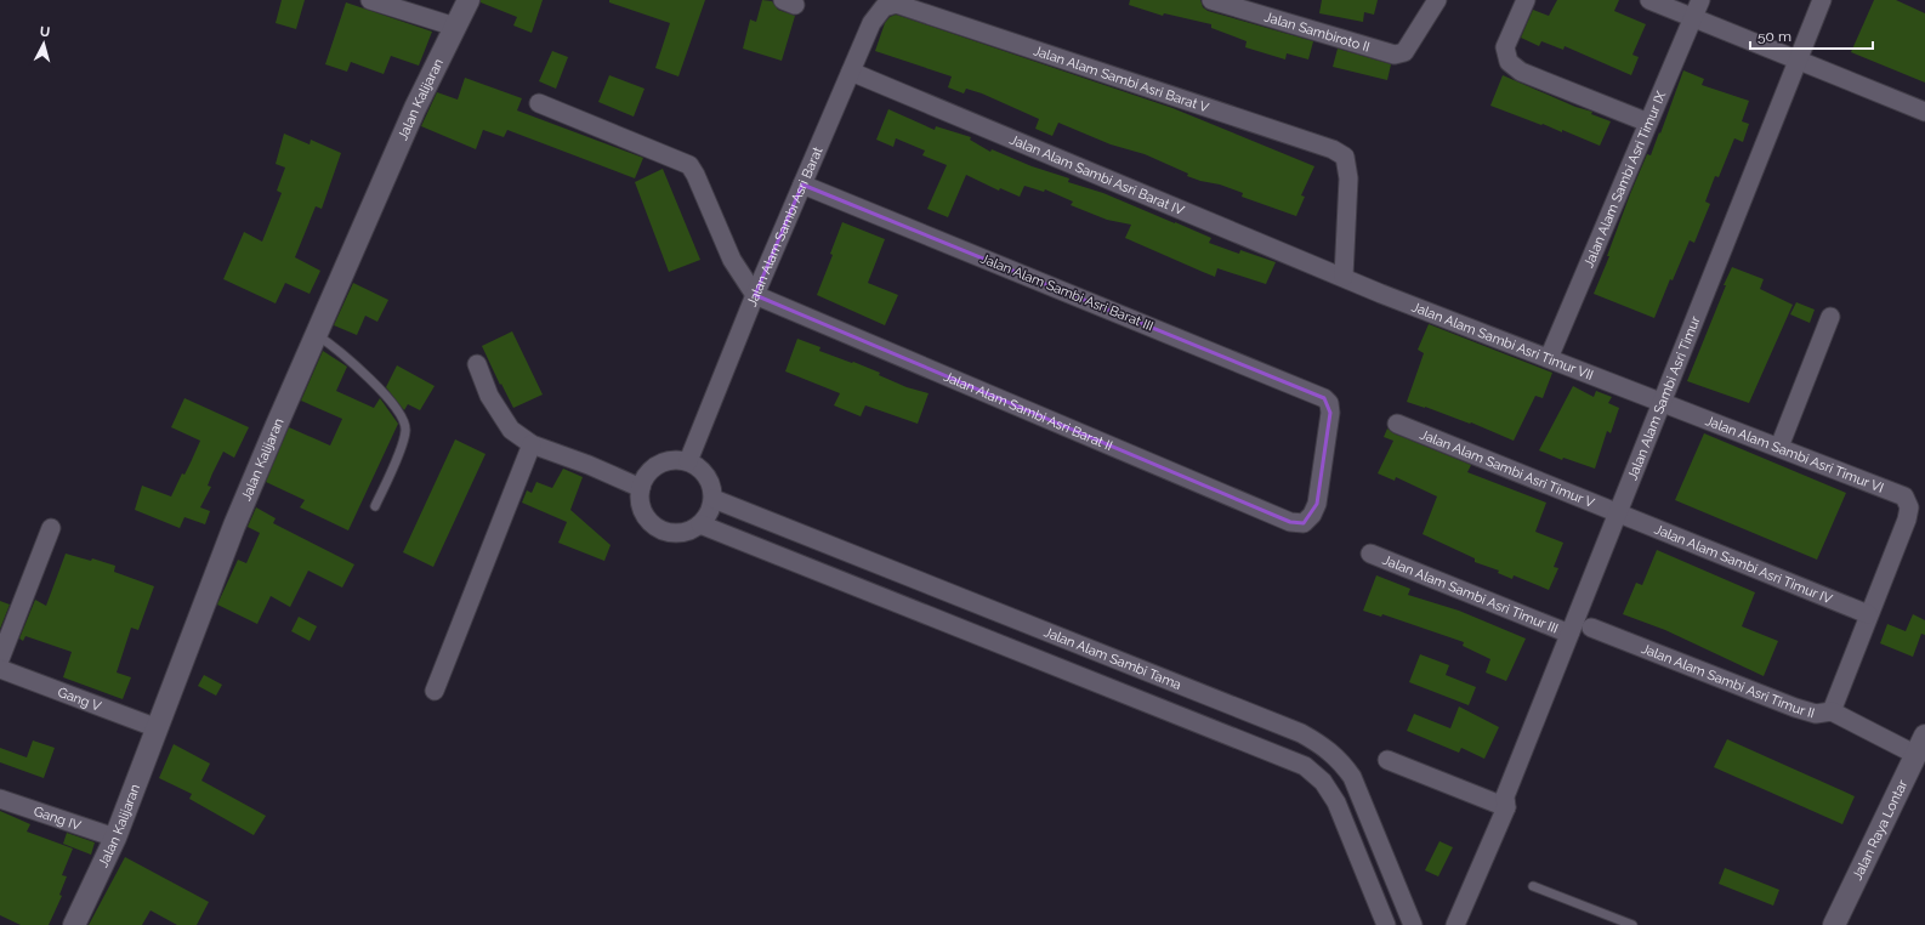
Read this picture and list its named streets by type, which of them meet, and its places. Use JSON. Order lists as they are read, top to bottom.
{
  "streets": {
    "street": [
      "Jalan Sambiroto II",
      "Jalan Alam Sambi Asri Barat V",
      "Jalan Kalijaran",
      "Jalan Alam Sambi Asri Barat IV",
      "Jalan Alam Sambi Asri Timur IX",
      "Jalan Alam Sambi Asri Barat",
      "Jalan Alam Sambi Asri Barat III",
      "Jalan Alam Sambi Asri Timur VII",
      "Jalan Alam Sambi Asri Timur",
      "Jalan Alam Sambi Asri Barat II",
      "Jalan Alam Sambi Asri Timur VI",
      "Jalan Alam Sambi Asri Timur V",
      "Jalan Alam Sambi Asri Timur IV",
      "Jalan Alam Sambi Asri Timur III",
      "Jalan Alam Sambi Tama",
      "Jalan Alam Sambi Asri Timur II",
      "Gang V",
      "Gang IV",
      "Jalan Raya Lontar"
    ]
  },
  "crossings": [
    ["Jalan Alam Sambi Asri Barat V", "Jalan Alam Sambi Asri Barat IV"],
    ["Jalan Alam Sambi Asri Barat V", "Jalan Alam Sambi Asri Barat"],
    ["Jalan Alam Sambi Asri Barat V", "Jalan Alam Sambi Asri Timur VII"],
    ["Jalan Kalijaran", "Gang V"],
    ["Jalan Kalijaran", "Gang IV"],
    ["Jalan Alam Sambi Asri Barat IV", "Jalan Alam Sambi Asri Barat"],
    ["Jalan Alam Sambi Asri Barat IV", "Jalan Alam Sambi Asri Timur VII"],
    ["Jalan Alam Sambi Asri Timur IX", "Jalan Alam Sambi Asri Timur VII"],
    ["Jalan Alam Sambi Asri Barat", "Jalan Alam Sambi Asri Barat III"],
    ["Jalan Alam Sambi Asri Barat", "Jalan Alam Sambi Asri Barat II"],
    ["Jalan Alam Sambi Asri Barat", "Jalan Alam Sambi Tama"],
    ["Jalan Alam Sambi Asri Barat III", "Jalan Alam Sambi Asri Barat II"],
    ["Jalan Alam Sambi Asri Timur VII", "Jalan Alam Sambi Asri Timur"],
    ["Jalan Alam Sambi Asri Timur VII", "Jalan Alam Sambi Asri Timur VI"],
    ["Jalan Alam Sambi Asri Timur", "Jalan Alam Sambi Asri Timur VI"],
    ["Jalan Alam Sambi Asri Timur", "Jalan Alam Sambi Asri Timur V"],
    ["Jalan Alam Sambi Asri Timur", "Jalan Alam Sambi Asri Timur IV"],
    ["Jalan Alam Sambi Asri Timur", "Jalan Alam Sambi Asri Timur III"],
    ["Jalan Alam Sambi Asri Timur VI", "Jalan Alam Sambi Asri Timur IV"],
    ["Jalan Alam Sambi Asri Timur V", "Jalan Alam Sambi Asri Timur IV"],
    ["Jalan Alam Sambi Asri Timur II", "Jalan Raya Lontar"]
  ],
  "scale_bar": "50 m",
  "north": "top"
}
